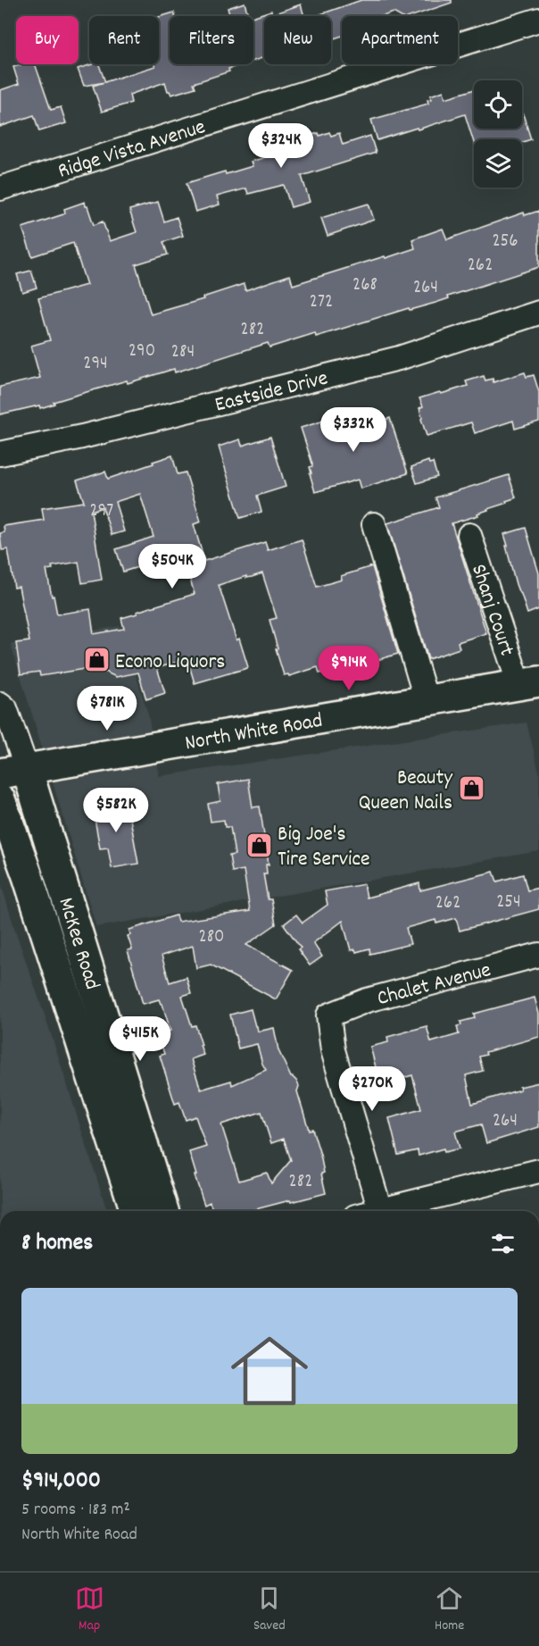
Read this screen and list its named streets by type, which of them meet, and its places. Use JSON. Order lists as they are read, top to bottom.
{
  "streets": {
    "main road": ["North White Road", "McKee Road"],
    "street": [
      "Ridge Vista Avenue",
      "Eastside Drive",
      "Shanj Court",
      "Chalet Avenue"
    ]
  },
  "crossings": [
    ["Shanj Court", "North White Road"],
    ["North White Road", "McKee Road"]
  ],
  "places": {
    "shop": ["Econo Liquors", "Beauty Queen Nails", "Big Joe's Tire Service"]
  },
  "house_numbers": [
    "256",
    "262",
    "268",
    "264",
    "272",
    "282",
    "290",
    "284",
    "294",
    "297",
    "254",
    "262",
    "280",
    "264",
    "282"
  ],
  "page": {
    "chip": [
      "Buy",
      "Rent",
      "Filters",
      "New",
      "Apartment"
    ],
    "price": [
      "$324K",
      "$332K",
      "$504K",
      "$914K",
      "$781K",
      "$582K",
      "$415K",
      "$270K"
    ],
    "heading": "8 homes",
    "list": [
      {
        "name": "$914,000",
        "note": "5 rooms · 183 m² · North White Road"
      }
    ],
    "tabs": ["Map", "Saved", "Home"]
  }
}
